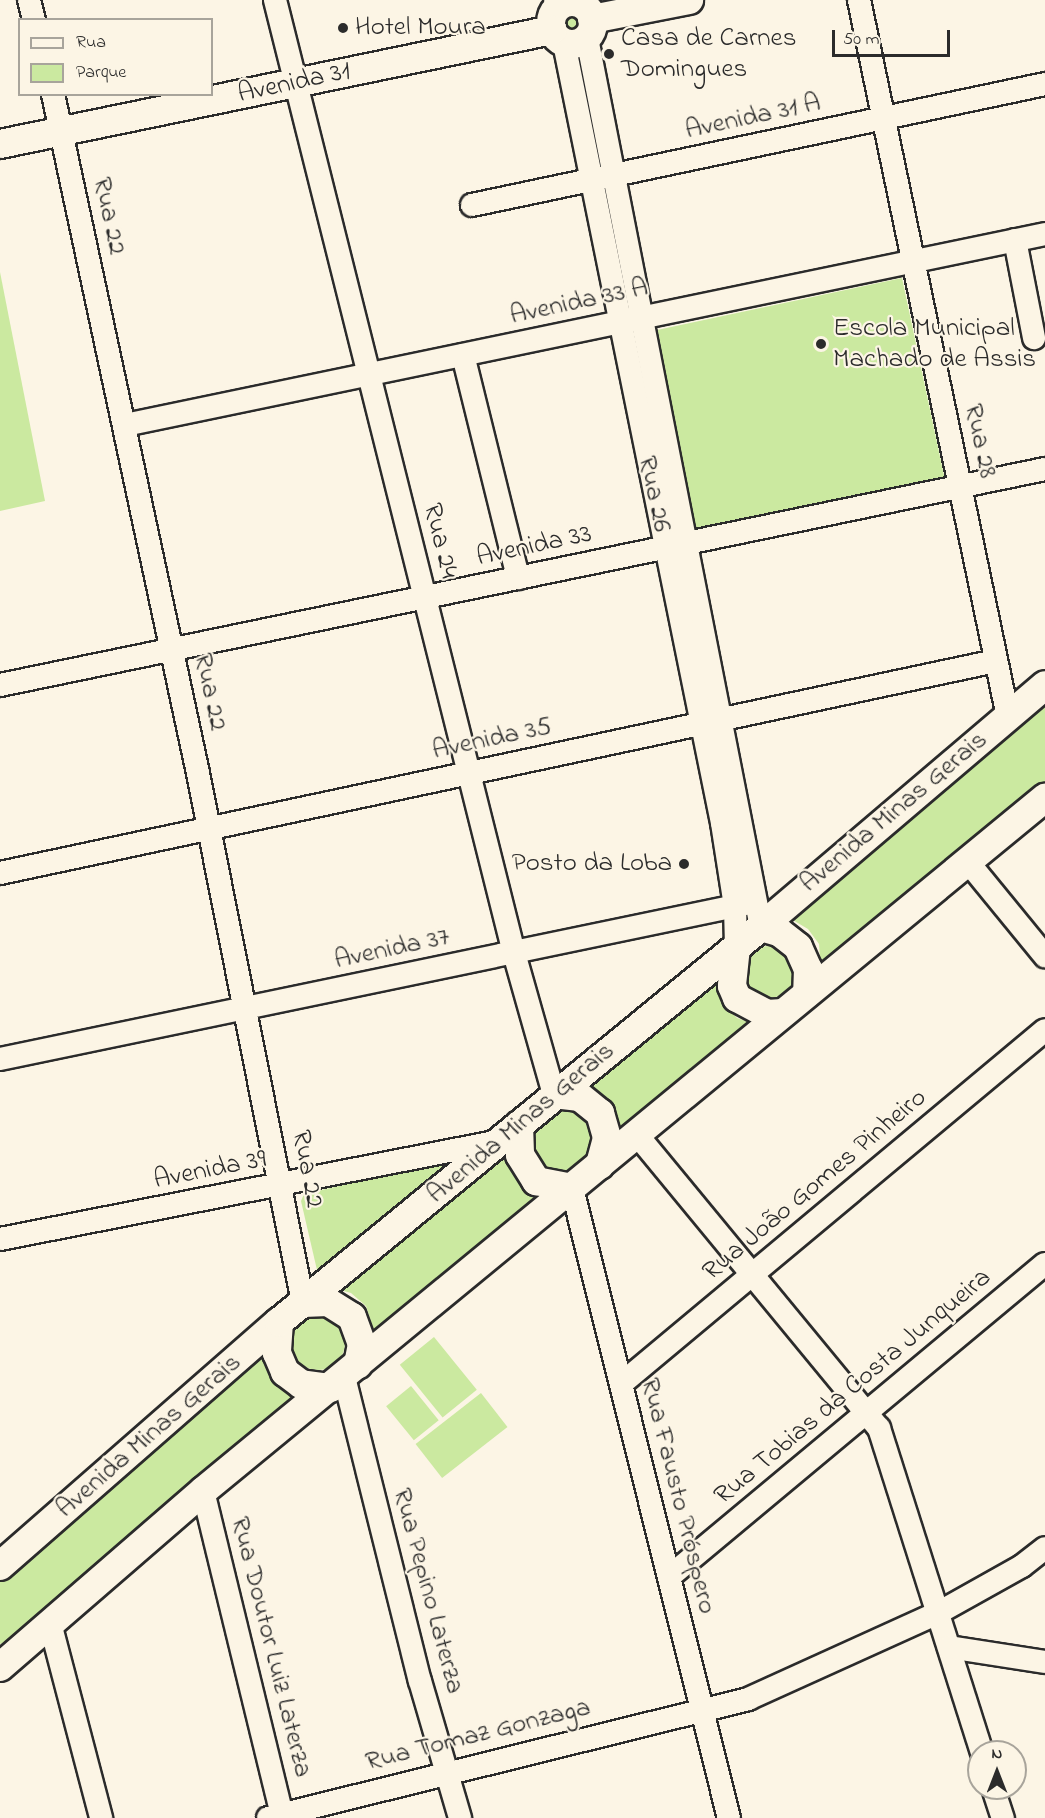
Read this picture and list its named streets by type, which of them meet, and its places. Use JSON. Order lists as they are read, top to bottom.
{
  "streets": {
    "main road": ["Avenida 31", "Avenida Minas Gerais"],
    "street": [
      "Avenida 31 A",
      "Rua 22",
      "Avenida 33 A",
      "Rua 28",
      "Rua 26",
      "Rua 24",
      "Avenida 33",
      "Avenida 35",
      "Avenida 37",
      "Avenida 39",
      "Rua João Gomes Pinheiro",
      "Rua Tobias da Costa Junqueira",
      "Rua Fausto Próspero",
      "Rua Pepino Laterza",
      "Rua Doutor Luiz Laterza",
      "Rua Tomaz Gonzaga"
    ]
  },
  "crossings": [
    ["Avenida 31", "Rua 22"],
    ["Avenida 31", "Rua 26"],
    ["Avenida 31", "Rua 24"],
    ["Avenida 31 A", "Rua 28"],
    ["Avenida 31 A", "Rua 26"],
    ["Rua 22", "Avenida 33 A"],
    ["Rua 22", "Avenida 33"],
    ["Rua 22", "Avenida 35"],
    ["Rua 22", "Avenida Minas Gerais"],
    ["Rua 22", "Avenida 37"],
    ["Rua 22", "Avenida 39"],
    ["Rua 22", "Rua Pepino Laterza"],
    ["Avenida 33 A", "Rua 28"],
    ["Avenida 33 A", "Rua 26"],
    ["Avenida 33 A", "Rua 24"],
    ["Rua 28", "Avenida 33"],
    ["Rua 28", "Avenida 35"],
    ["Rua 28", "Avenida Minas Gerais"],
    ["Rua 26", "Avenida 33"],
    ["Rua 26", "Avenida 35"],
    ["Rua 26", "Avenida Minas Gerais"],
    ["Rua 26", "Avenida 37"],
    ["Rua 24", "Avenida 33"],
    ["Rua 24", "Avenida 35"],
    ["Rua 24", "Avenida Minas Gerais"],
    ["Rua 24", "Avenida 37"],
    ["Rua 24", "Avenida 39"],
    ["Rua 24", "Rua Fausto Próspero"],
    ["Avenida Minas Gerais", "Avenida 37"],
    ["Avenida Minas Gerais", "Avenida 39"],
    ["Avenida Minas Gerais", "Rua Fausto Próspero"],
    ["Avenida Minas Gerais", "Rua Pepino Laterza"],
    ["Avenida 39", "Rua Fausto Próspero"],
    ["Rua João Gomes Pinheiro", "Rua Fausto Próspero"],
    ["Rua Tobias da Costa Junqueira", "Rua Fausto Próspero"],
    ["Rua Fausto Próspero", "Rua Tomaz Gonzaga"],
    ["Rua Pepino Laterza", "Rua Tomaz Gonzaga"],
    ["Rua Doutor Luiz Laterza", "Rua Tomaz Gonzaga"]
  ],
  "places": [
    "Hotel Moura",
    "Casa de Carnes Domingues",
    "Escola Municipal Machado de Assis",
    "Posto da Loba"
  ],
  "legend": ["Rua", "Parque"],
  "scale_bar": "50 m",
  "north": "top"
}
